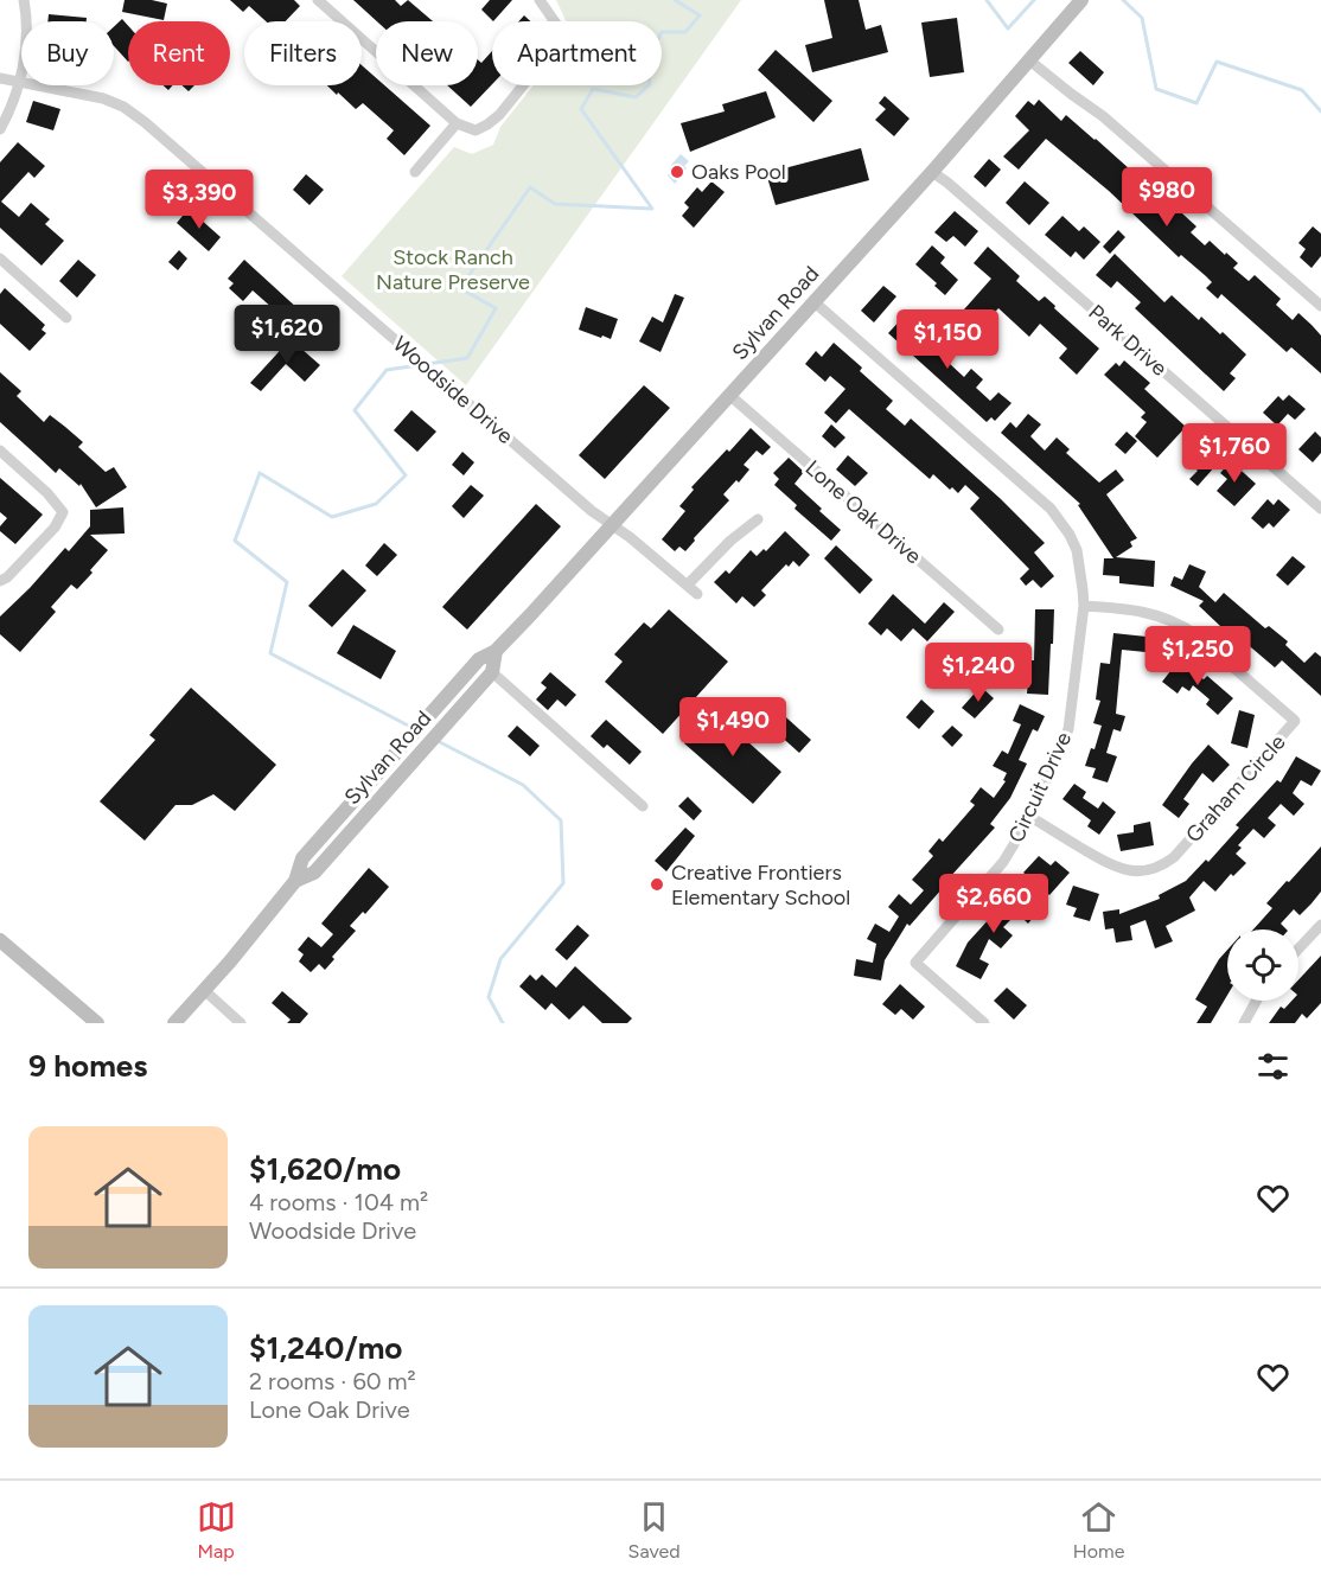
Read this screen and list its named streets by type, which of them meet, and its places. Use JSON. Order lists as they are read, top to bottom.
{
  "streets": {
    "main road": ["Sylvan Road"],
    "street": [
      "Park Drive",
      "Woodside Drive",
      "Lone Oak Drive",
      "Circuit Drive",
      "Graham Circle"
    ]
  },
  "crossings": [
    ["Sylvan Road", "Park Drive"],
    ["Sylvan Road", "Woodside Drive"],
    ["Sylvan Road", "Lone Oak Drive"],
    ["Sylvan Road", "Circuit Drive"],
    ["Circuit Drive", "Graham Circle"]
  ],
  "parks": ["Stock Ranch Nature Preserve"],
  "places": ["Oaks Pool", "Creative Frontiers Elementary School"],
  "page": {
    "chip": [
      "Buy",
      "Rent",
      "Filters",
      "New",
      "Apartment"
    ],
    "price": [
      "$980",
      "$3,390",
      "$1,620",
      "$1,150",
      "$1,760",
      "$1,250",
      "$1,240",
      "$1,490",
      "$2,660"
    ],
    "heading": "9 homes",
    "list": [
      {
        "name": "$1,620/mo",
        "note": "4 rooms · 104 m² · Woodside Drive"
      },
      {
        "name": "$1,240/mo",
        "note": "2 rooms · 60 m² · Lone Oak Drive"
      }
    ],
    "tabs": ["Map", "Saved", "Home"]
  }
}
